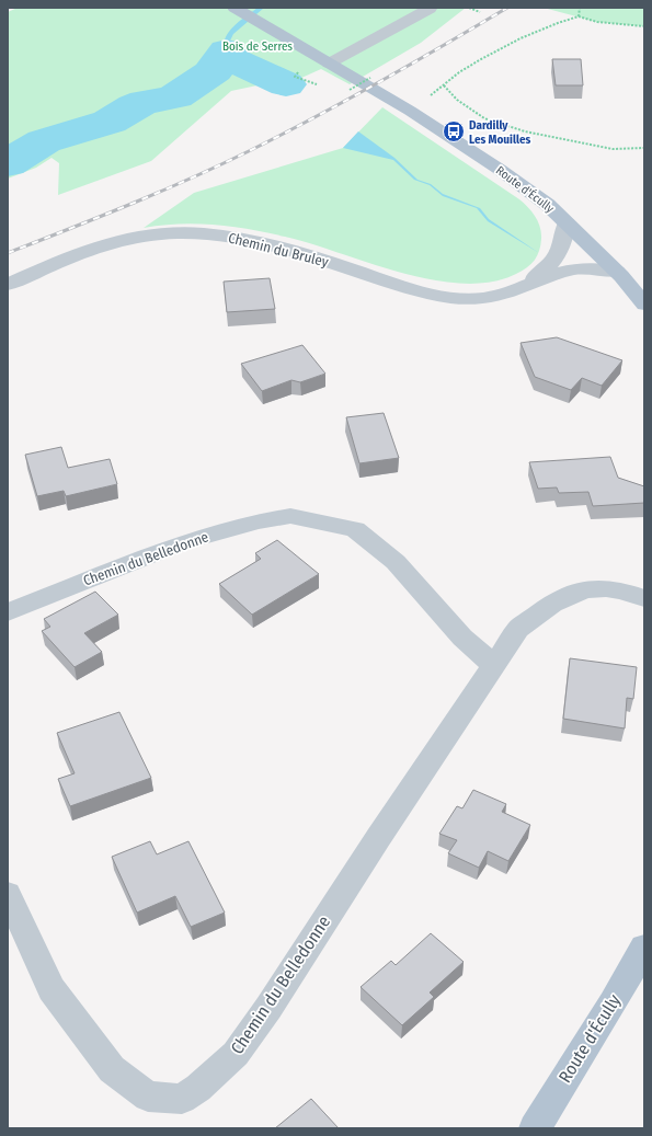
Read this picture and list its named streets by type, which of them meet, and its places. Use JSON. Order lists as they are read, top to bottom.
{
  "streets": {
    "main road": ["Route d'Écully"],
    "street": ["Chemin du Bruley", "Chemin du Belledonne"]
  },
  "crossings": [
    ["Route d'Écully", "Chemin du Bruley"]
  ],
  "parks": ["Bois de Serres"],
  "places": {
    "bus stop": ["Dardilly Les Mouilles"]
  }
}
